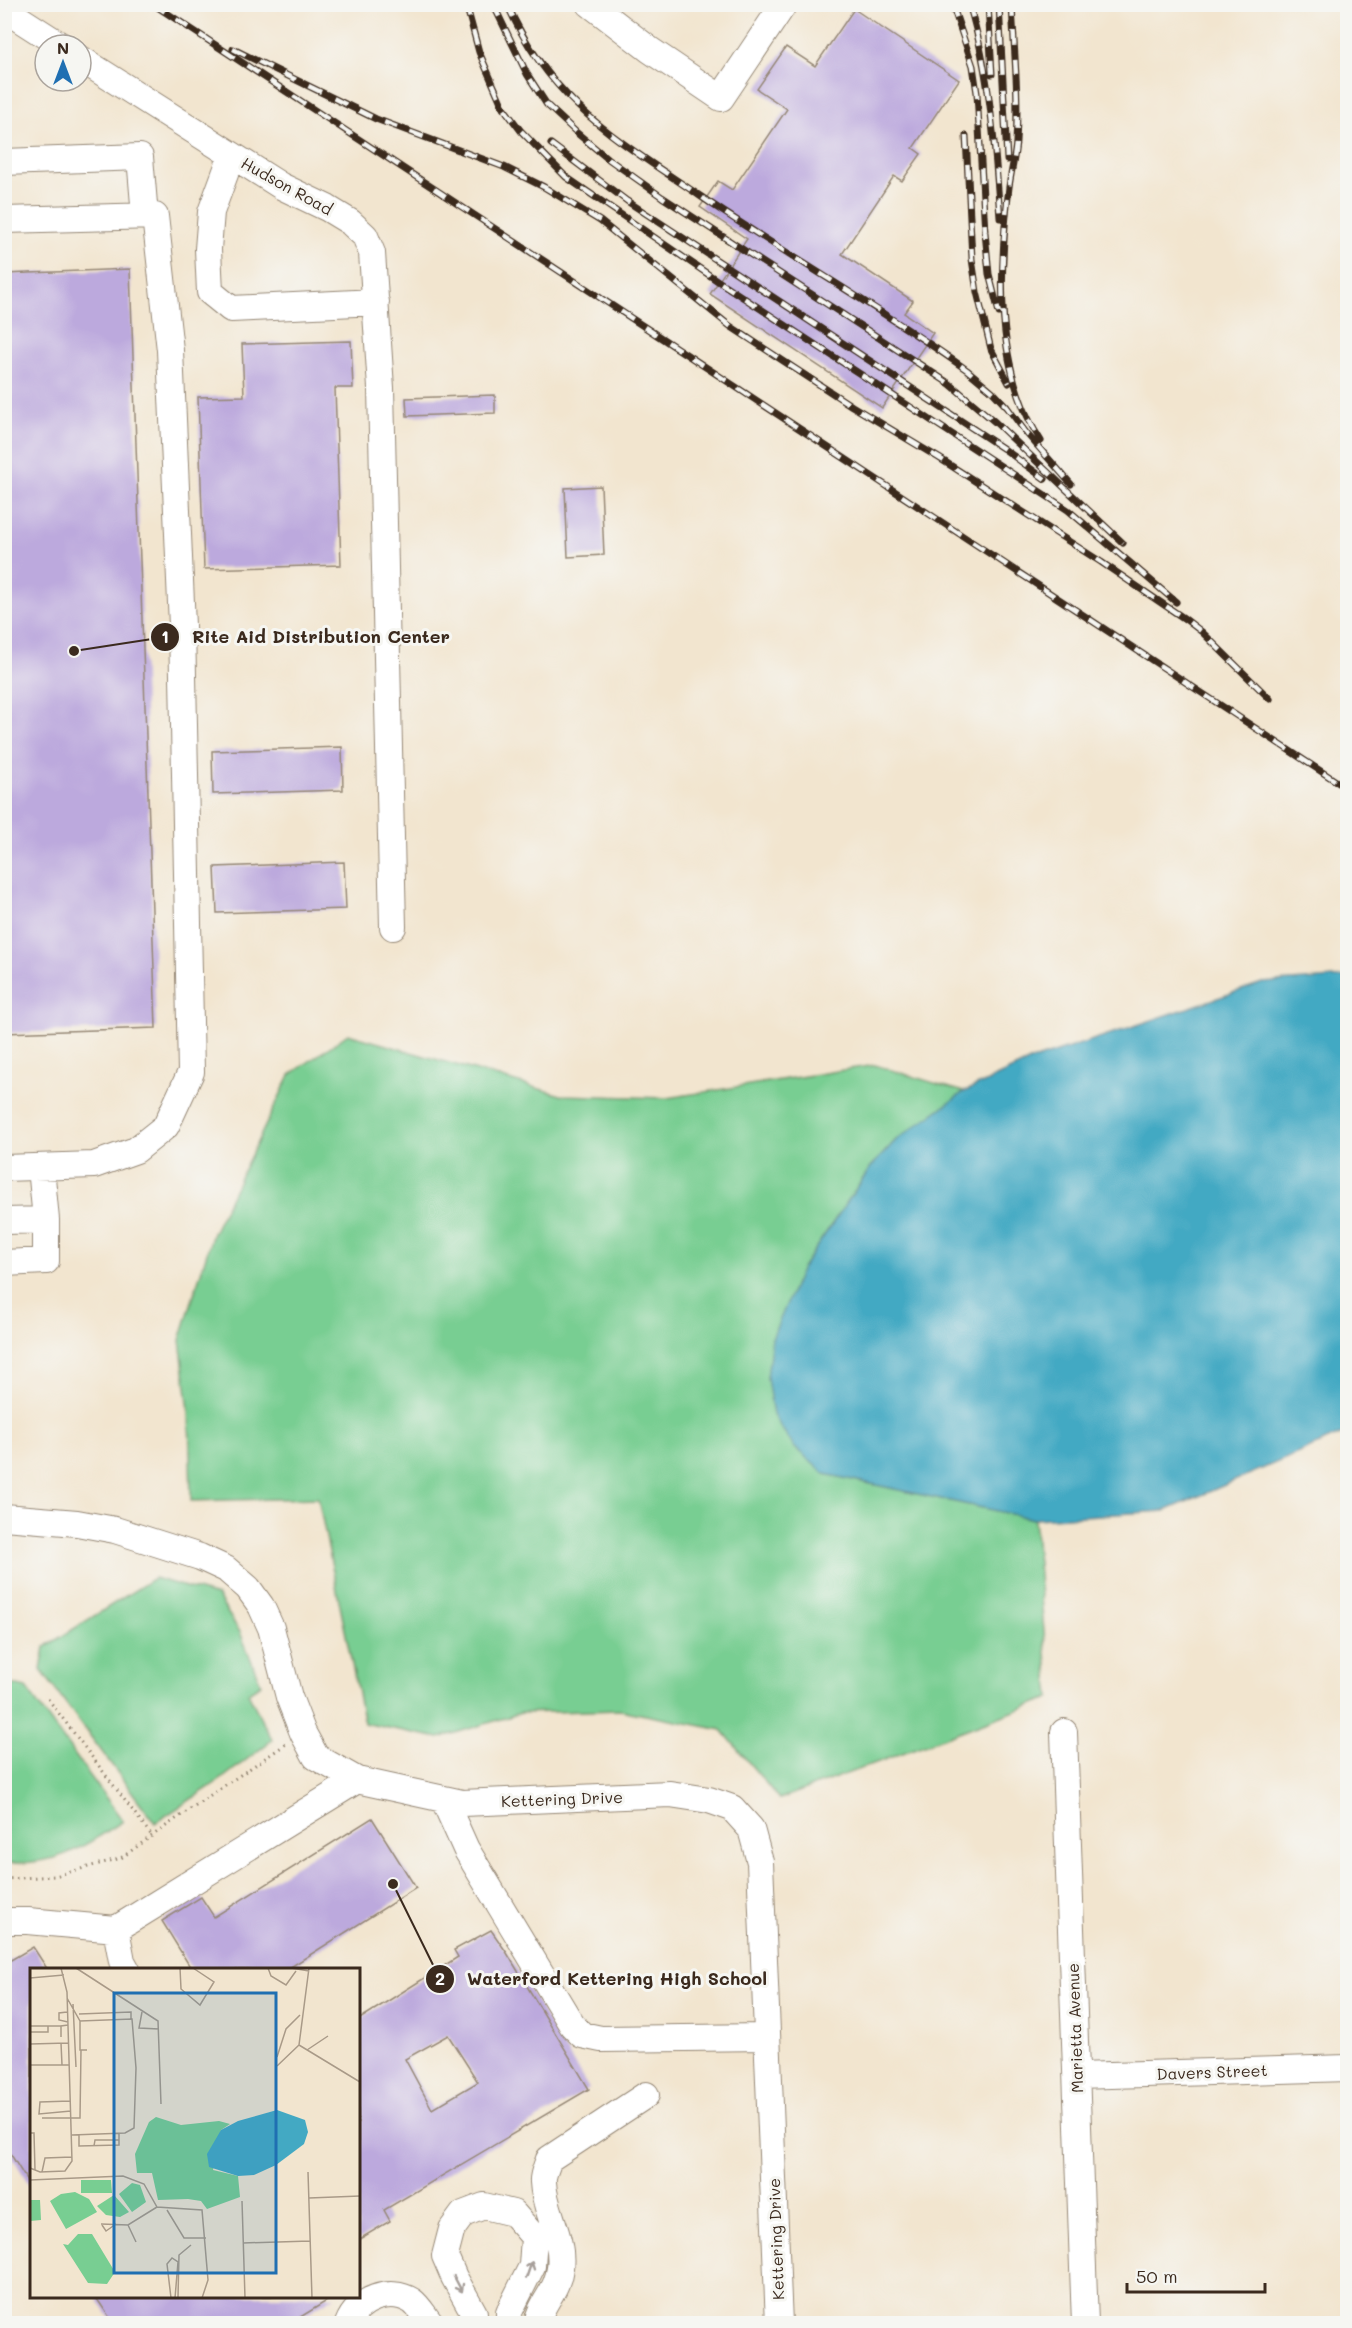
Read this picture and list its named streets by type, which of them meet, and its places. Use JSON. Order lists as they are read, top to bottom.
{
  "streets": {
    "street": [
      "Hudson Road",
      "Kettering Drive",
      "Marietta Avenue",
      "Davers Street"
    ]
  },
  "crossings": [
    ["Marietta Avenue", "Davers Street"]
  ],
  "places": ["Rite Aid Distribution Center", "Waterford Kettering High School"],
  "scale_bar": "50 m",
  "north": "top"
}
